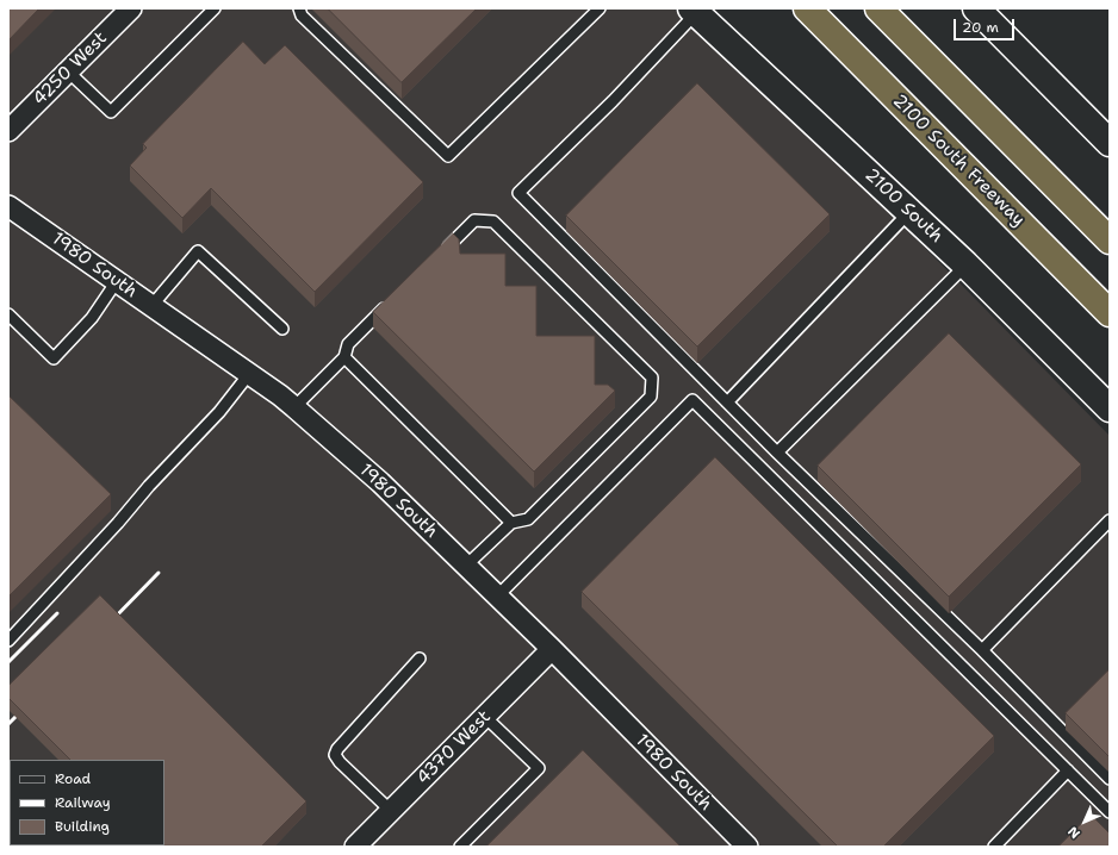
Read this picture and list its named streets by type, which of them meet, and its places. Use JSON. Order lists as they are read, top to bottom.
{
  "streets": {
    "highway": ["2100 South Freeway"],
    "street": [
      "4250 West",
      "2100 South",
      "1980 South",
      "4370 West"
    ]
  },
  "crossings": [
    ["1980 South", "4370 West"]
  ],
  "legend": ["Road", "Railway", "Building"],
  "scale_bar": "20 m",
  "north": "bottom left"
}
